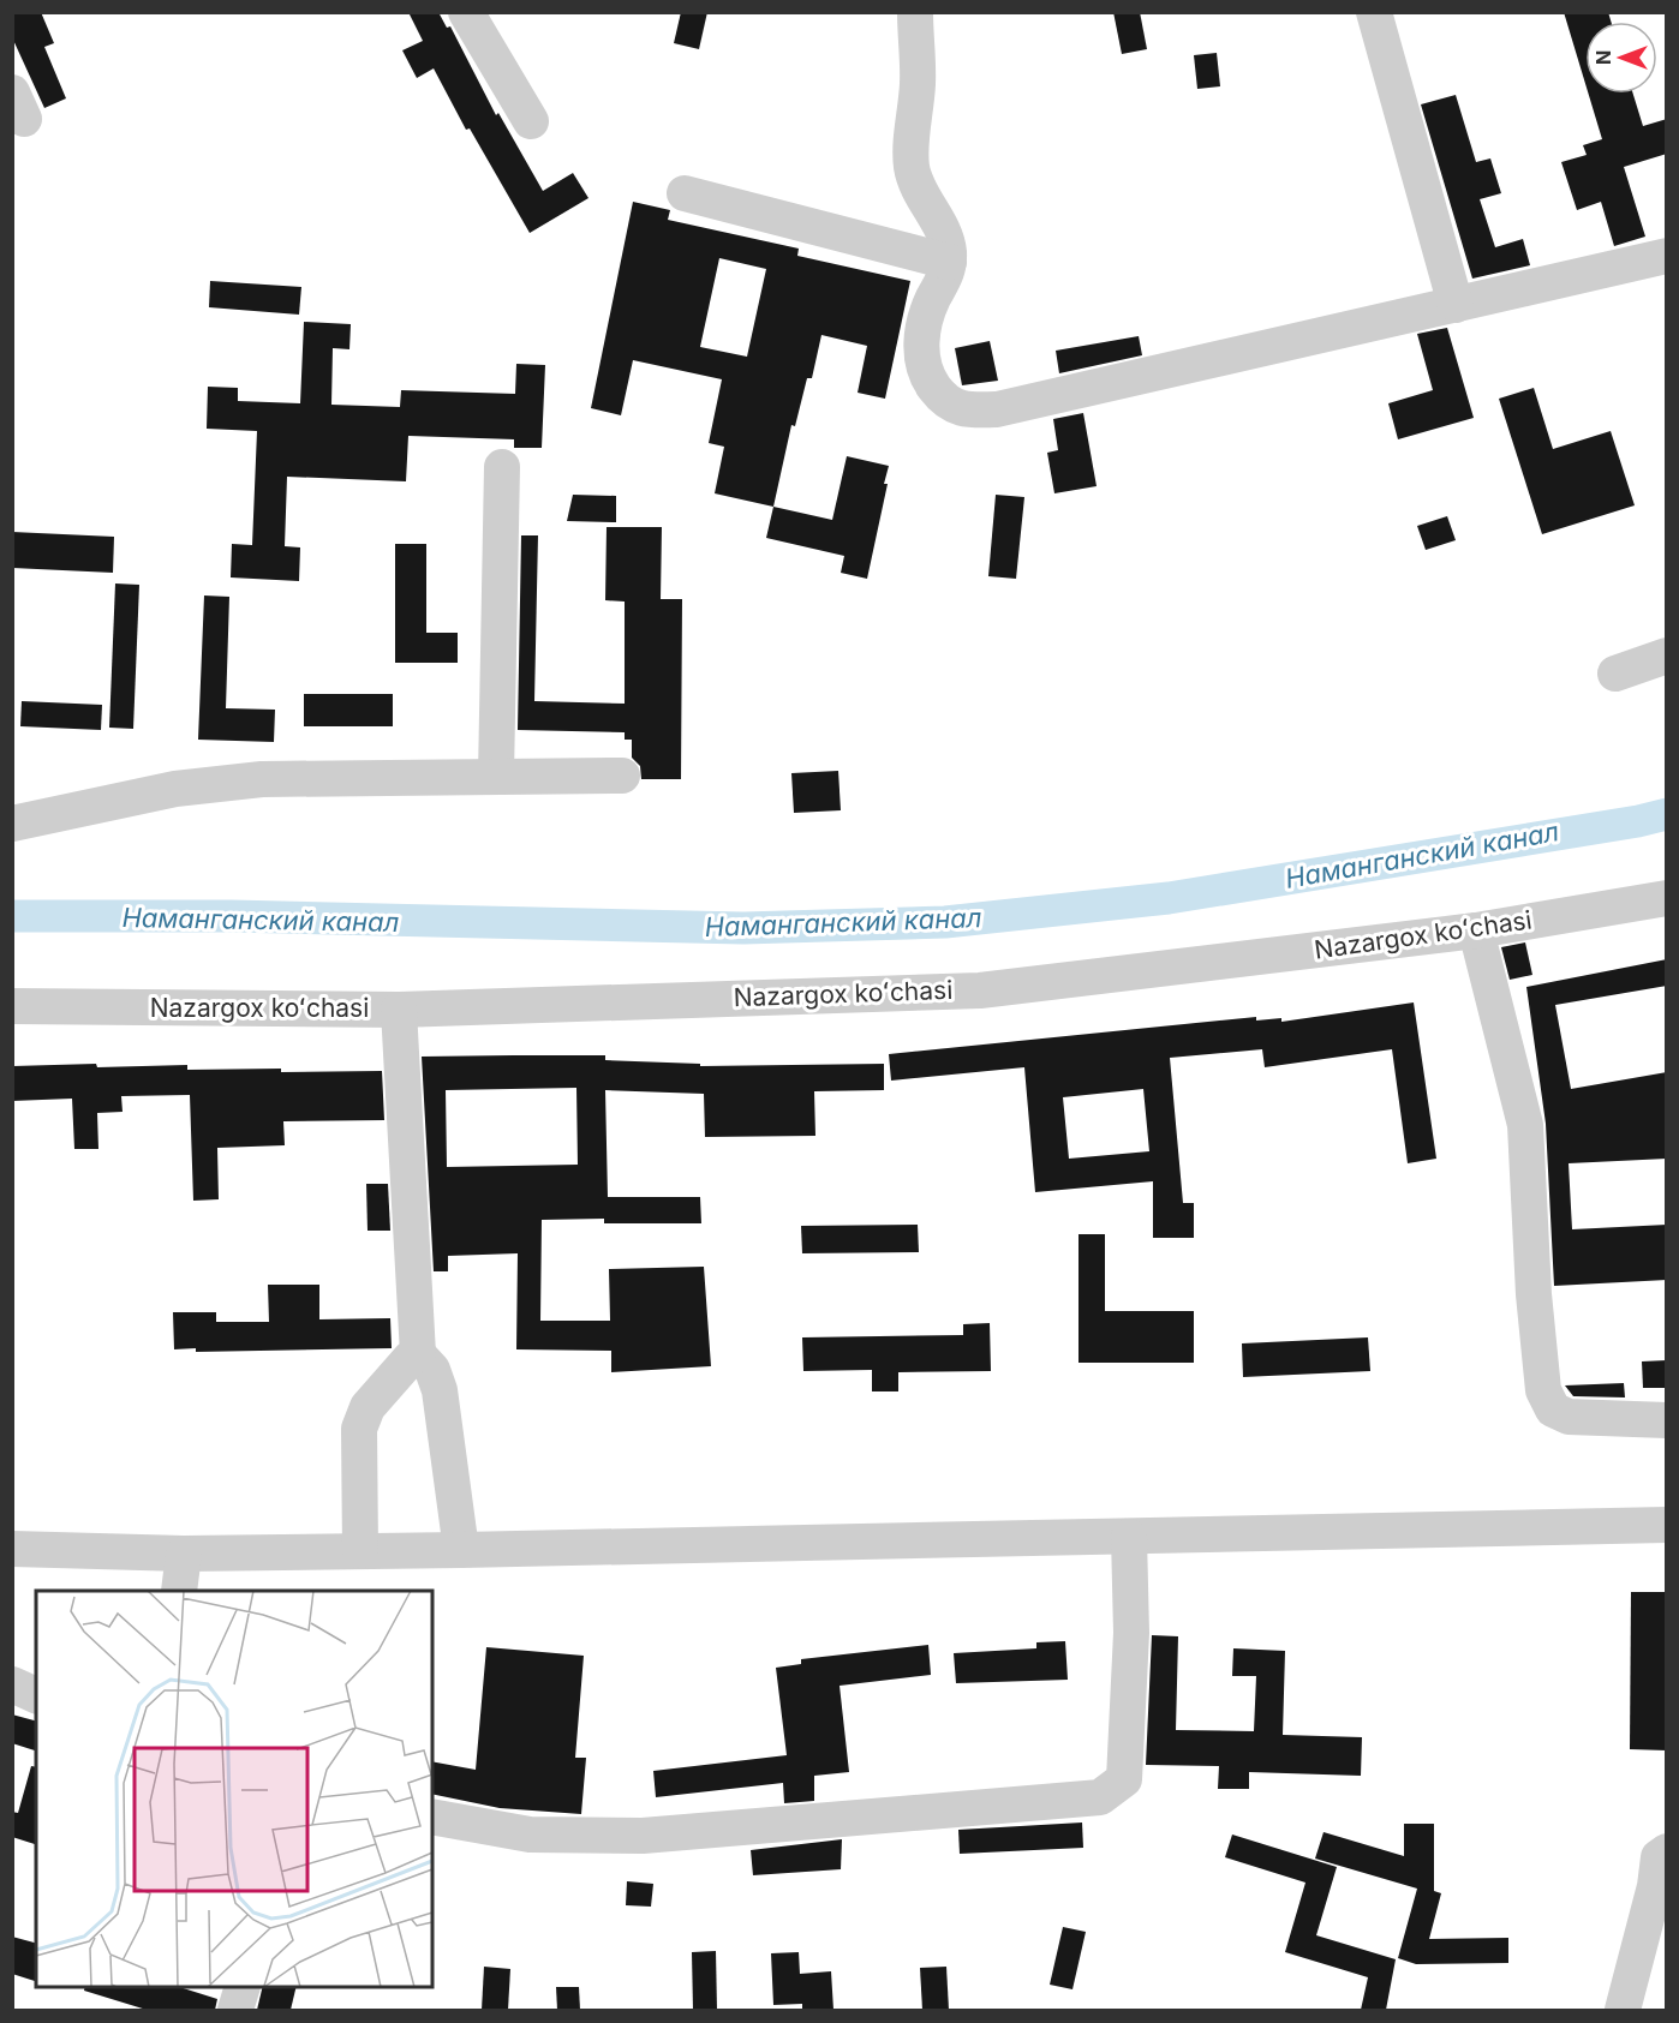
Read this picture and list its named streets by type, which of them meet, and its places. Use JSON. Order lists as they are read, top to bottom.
{
  "streets": {
    "street": ["Nazargox koʻchasi"]
  },
  "water": ["Наманганский канал"],
  "north": "left"
}
